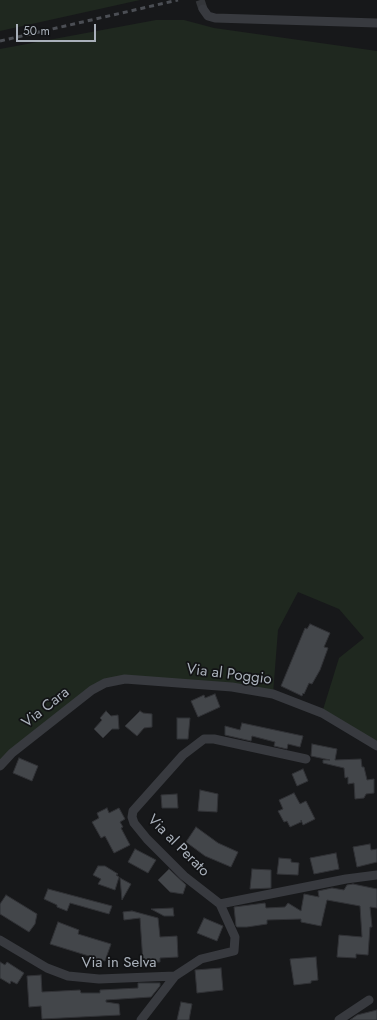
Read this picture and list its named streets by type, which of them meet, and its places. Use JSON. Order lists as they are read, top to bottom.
{
  "streets": {
    "street": [
      "Via al Poggio",
      "Via Cara",
      "Via al Perato",
      "Via in Selva"
    ]
  },
  "crossings": [
    ["Via al Poggio", "Via Cara"],
    ["Via al Perato", "Via in Selva"]
  ],
  "scale_bar": "50 m"
}
